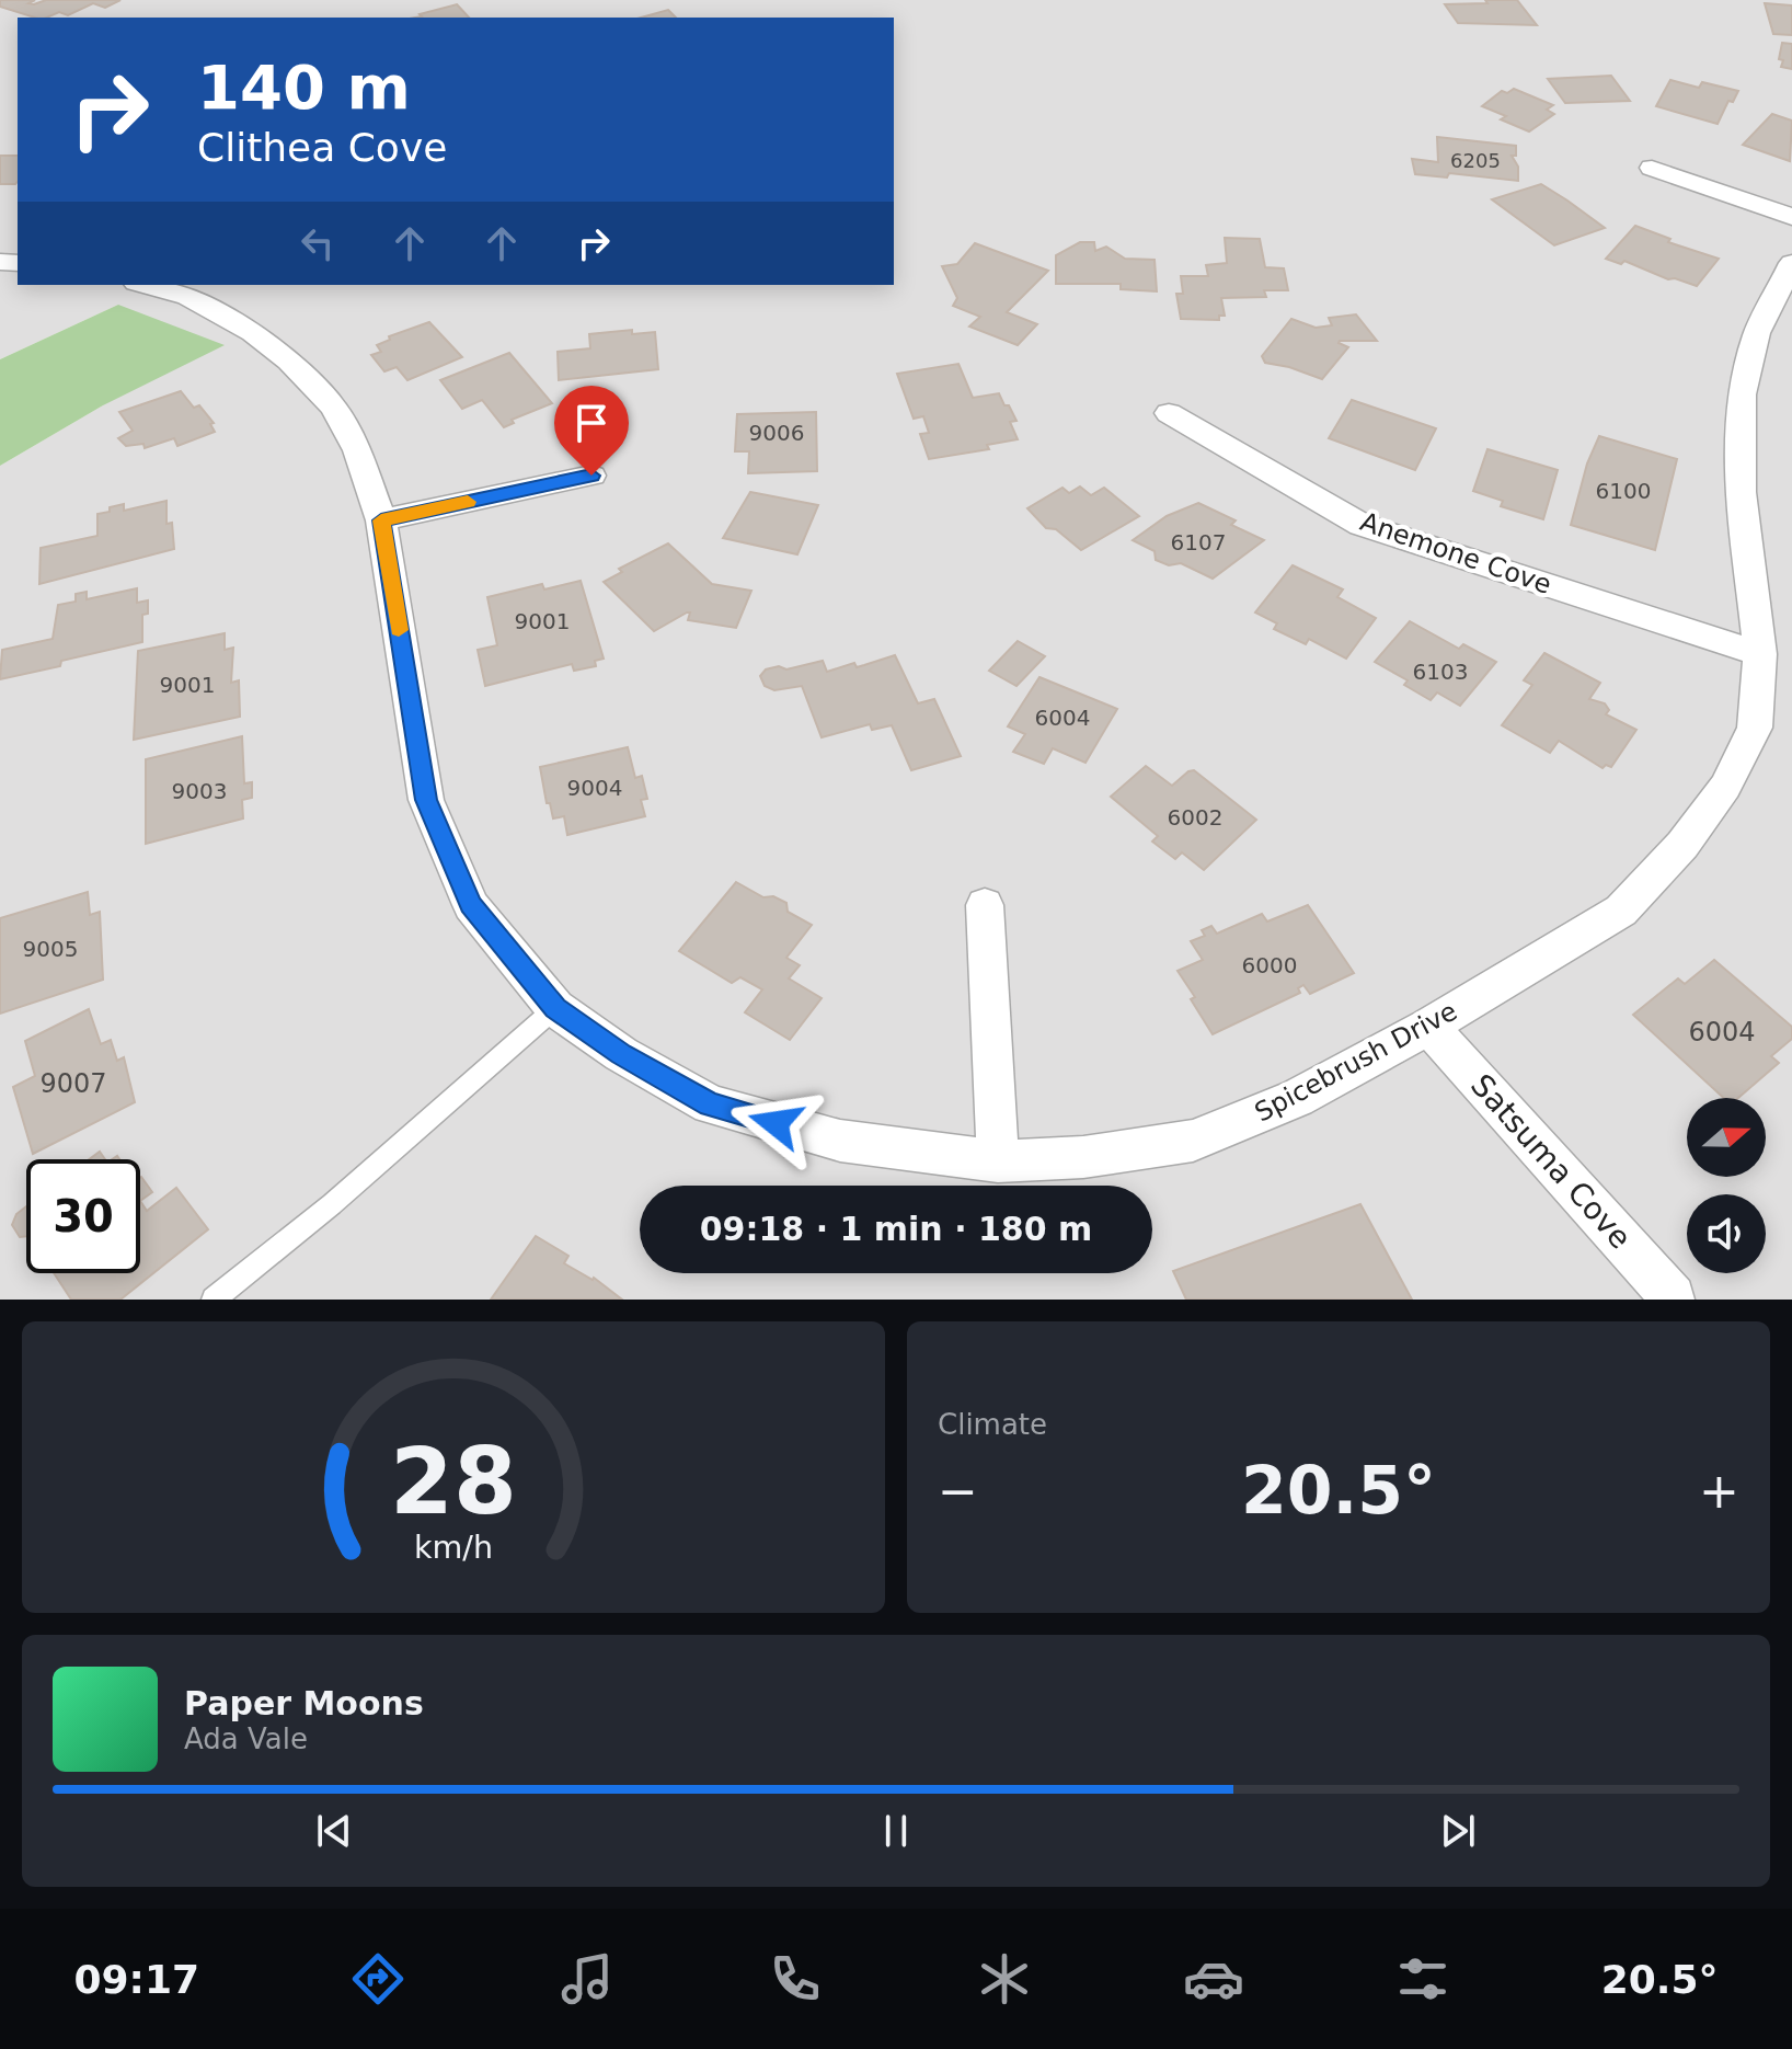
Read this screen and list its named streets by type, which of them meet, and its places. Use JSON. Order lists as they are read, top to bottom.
{
  "streets": {
    "street": ["Anemone Cove", "Spicebrush Drive", "Satsuma Cove"]
  },
  "crossings": [
    ["Anemone Cove", "Spicebrush Drive"],
    ["Spicebrush Drive", "Satsuma Cove"]
  ],
  "house_numbers": [
    "6205",
    "9006",
    "6100",
    "6107",
    "9001",
    "6103",
    "9001",
    "6004",
    "9004",
    "9003",
    "6002",
    "9005",
    "6000",
    "6004",
    "9007"
  ],
  "north": "right",
  "page": {
    "turn": ["140 m", "Clithea Cove"],
    "limit": "30",
    "trip": "09:18 · 1 min · 180 m",
    "tile": "Climate",
    "heat": ["−", "20.5°", "+"],
    "song": ["Paper Moons", "Ada Vale"],
    "tabs": ["09:17", "20.5°"],
    "gauge": ["28", "km/h"]
  }
}
